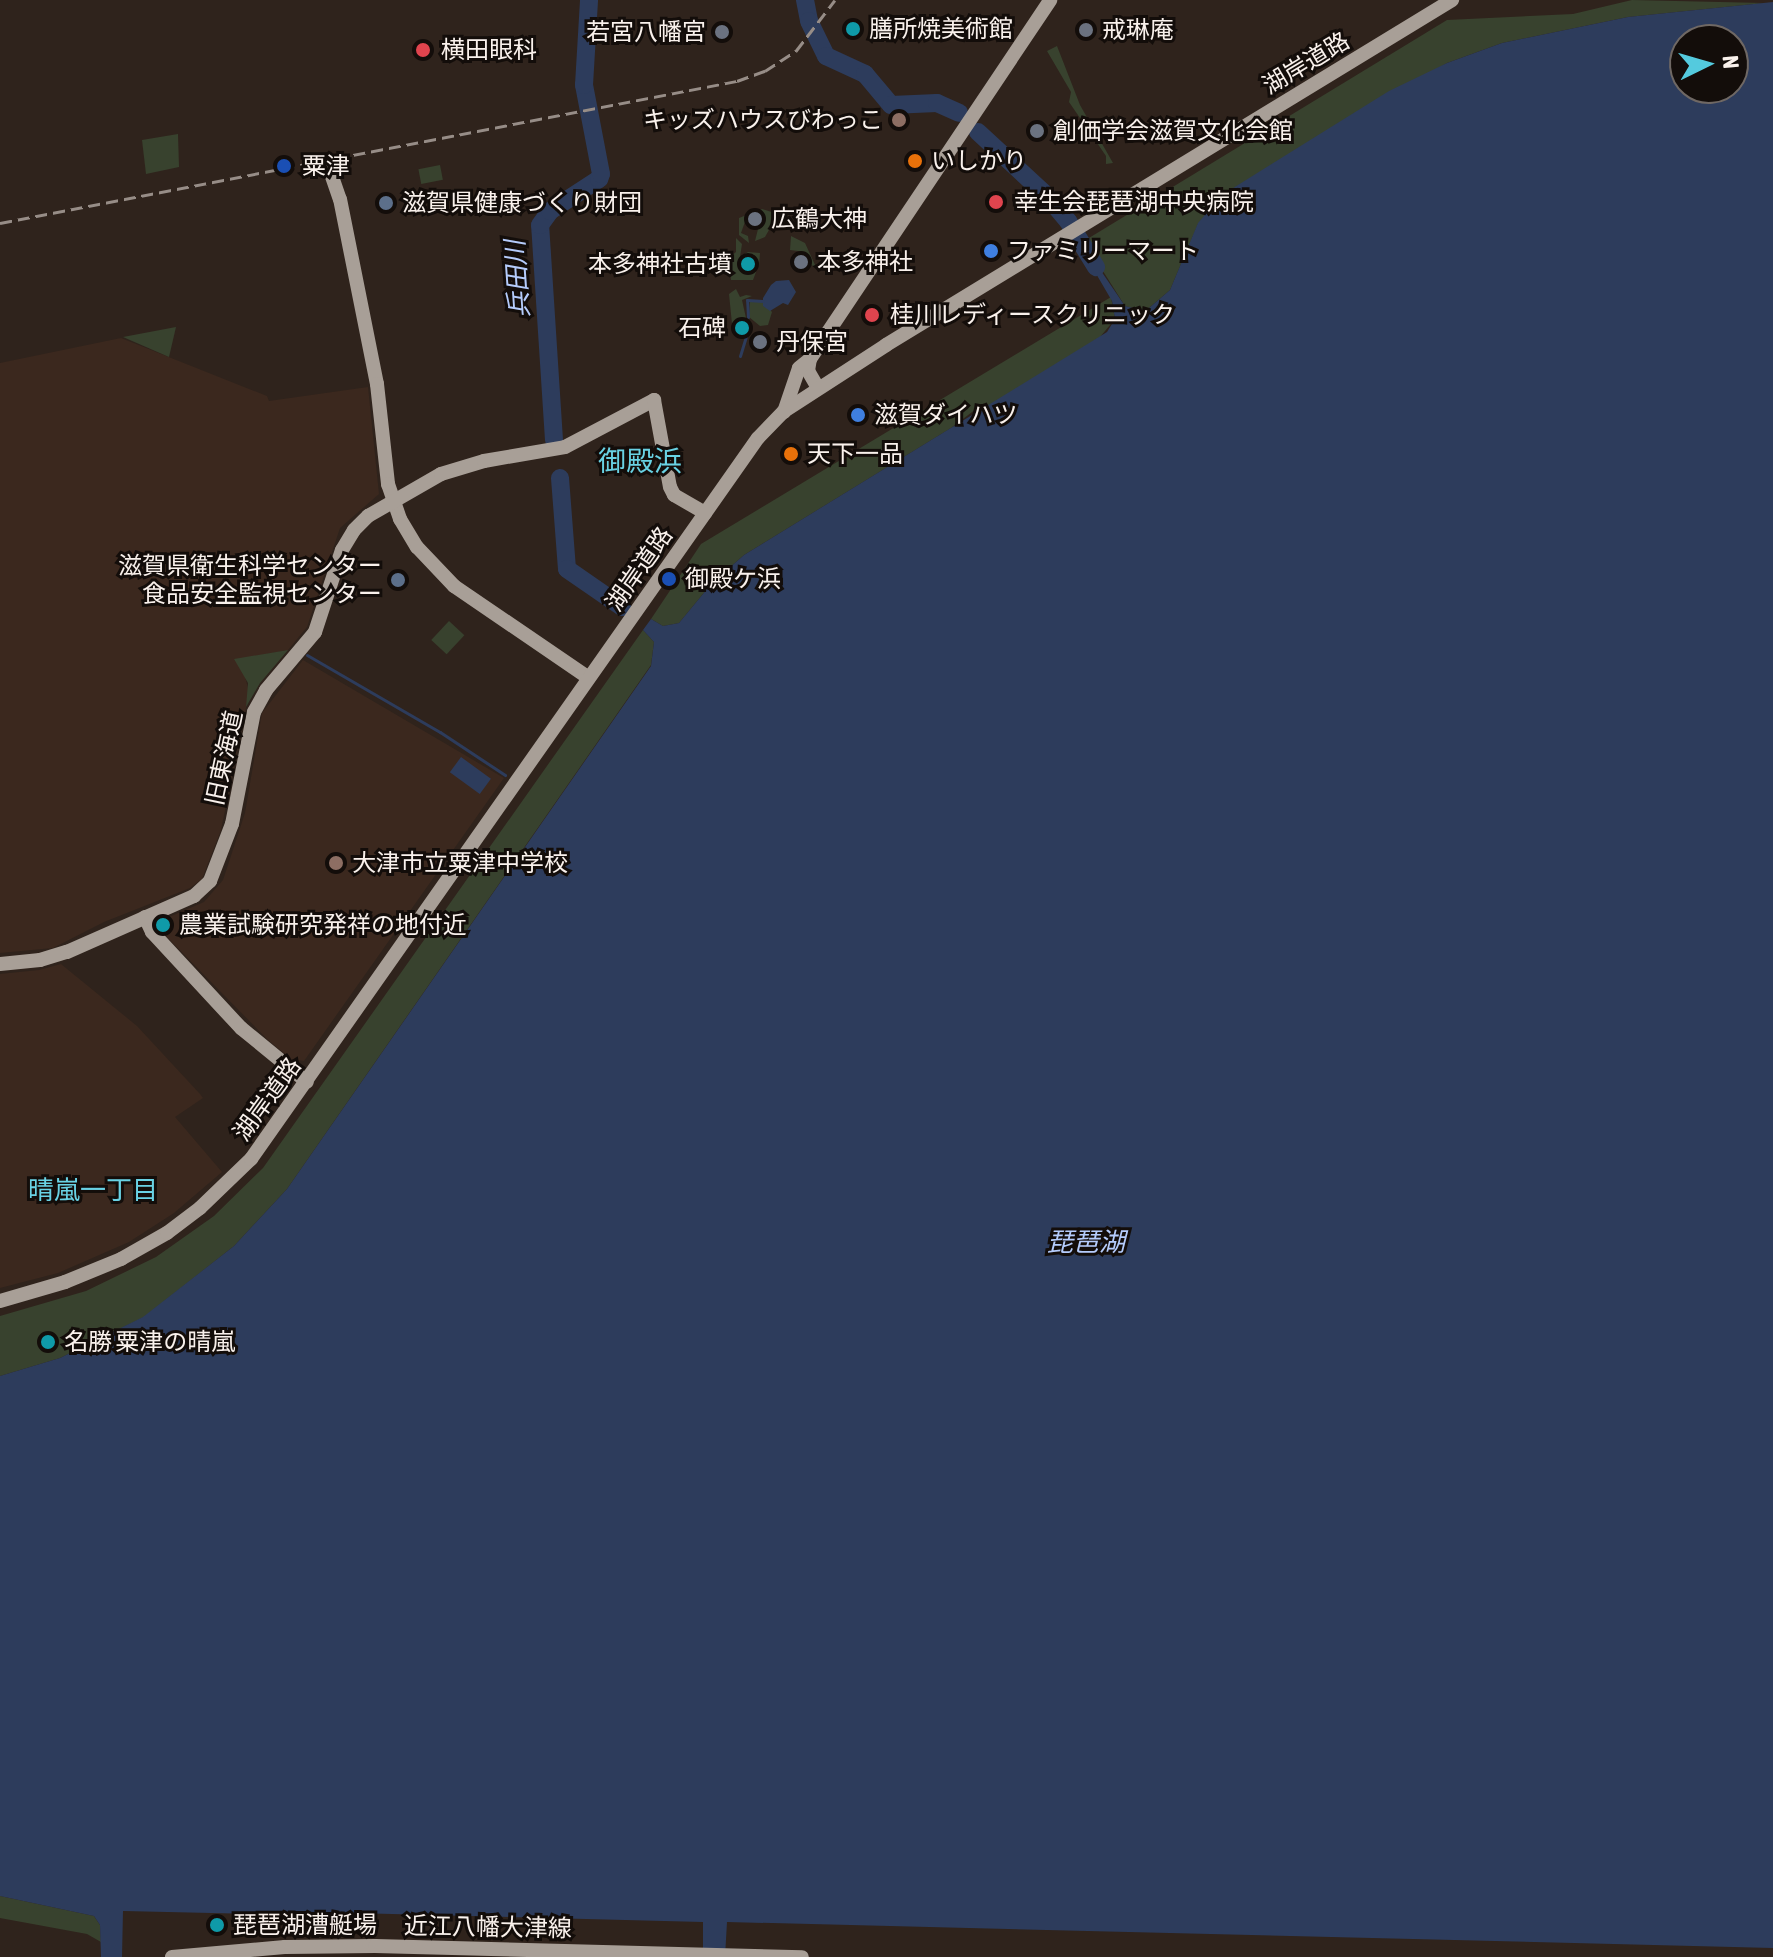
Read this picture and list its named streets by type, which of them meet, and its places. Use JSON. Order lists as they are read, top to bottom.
{
  "streets": {
    "main road": ["湖岸道路", "旧東海道", "近江八幡大津線"]
  },
  "crossings": [
    ["湖岸道路", "旧東海道"]
  ],
  "districts": ["御殿浜", "晴嵐一丁目"],
  "water": ["兵田川", "琵琶湖"],
  "places": [
    "膳所焼美術館",
    "戒琳庵",
    "若宮八幡宮",
    "横田眼科",
    "キッズハウスびわっこ",
    "創価学会滋賀文化会館",
    "いしかり",
    "粟津",
    "幸生会琵琶湖中央病院",
    "滋賀県健康づくり財団",
    "広鶴大神",
    "ファミリーマート",
    "本多神社",
    "本多神社古墳",
    "桂川レディースクリニック",
    "石碑",
    "丹保宮",
    "滋賀ダイハツ",
    "天下一品",
    "御殿ケ浜",
    "滋賀県衛生科学センター 食品安全監視センター",
    "大津市立粟津中学校",
    "農業試験研究発祥の地付近",
    "名勝 粟津の晴嵐",
    "琵琶湖漕艇場"
  ],
  "north": "right"
}
